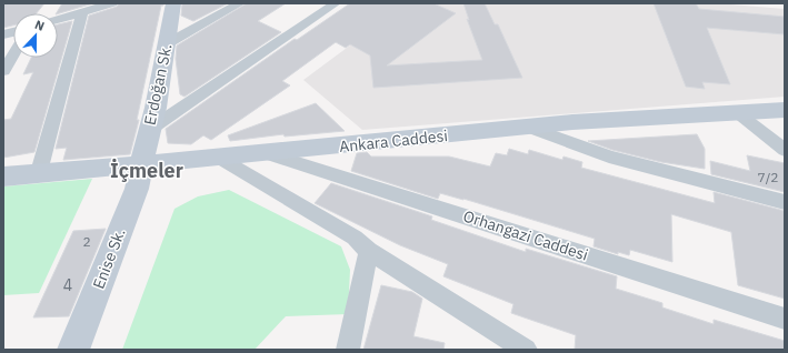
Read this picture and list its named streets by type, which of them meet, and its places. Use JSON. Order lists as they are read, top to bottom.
{
  "streets": {
    "street": [
      "Erdoğan Sk.",
      "Ankara Caddesi",
      "Orhangazi Caddesi",
      "Enise Sk."
    ]
  },
  "crossings": [
    ["Erdoğan Sk.", "Ankara Caddesi"],
    ["Erdoğan Sk.", "Enise Sk."],
    ["Ankara Caddesi", "Orhangazi Caddesi"],
    ["Ankara Caddesi", "Enise Sk."]
  ],
  "districts": ["İçmeler"],
  "house_numbers": ["7/2", "2", "4"],
  "north": "top"
}
